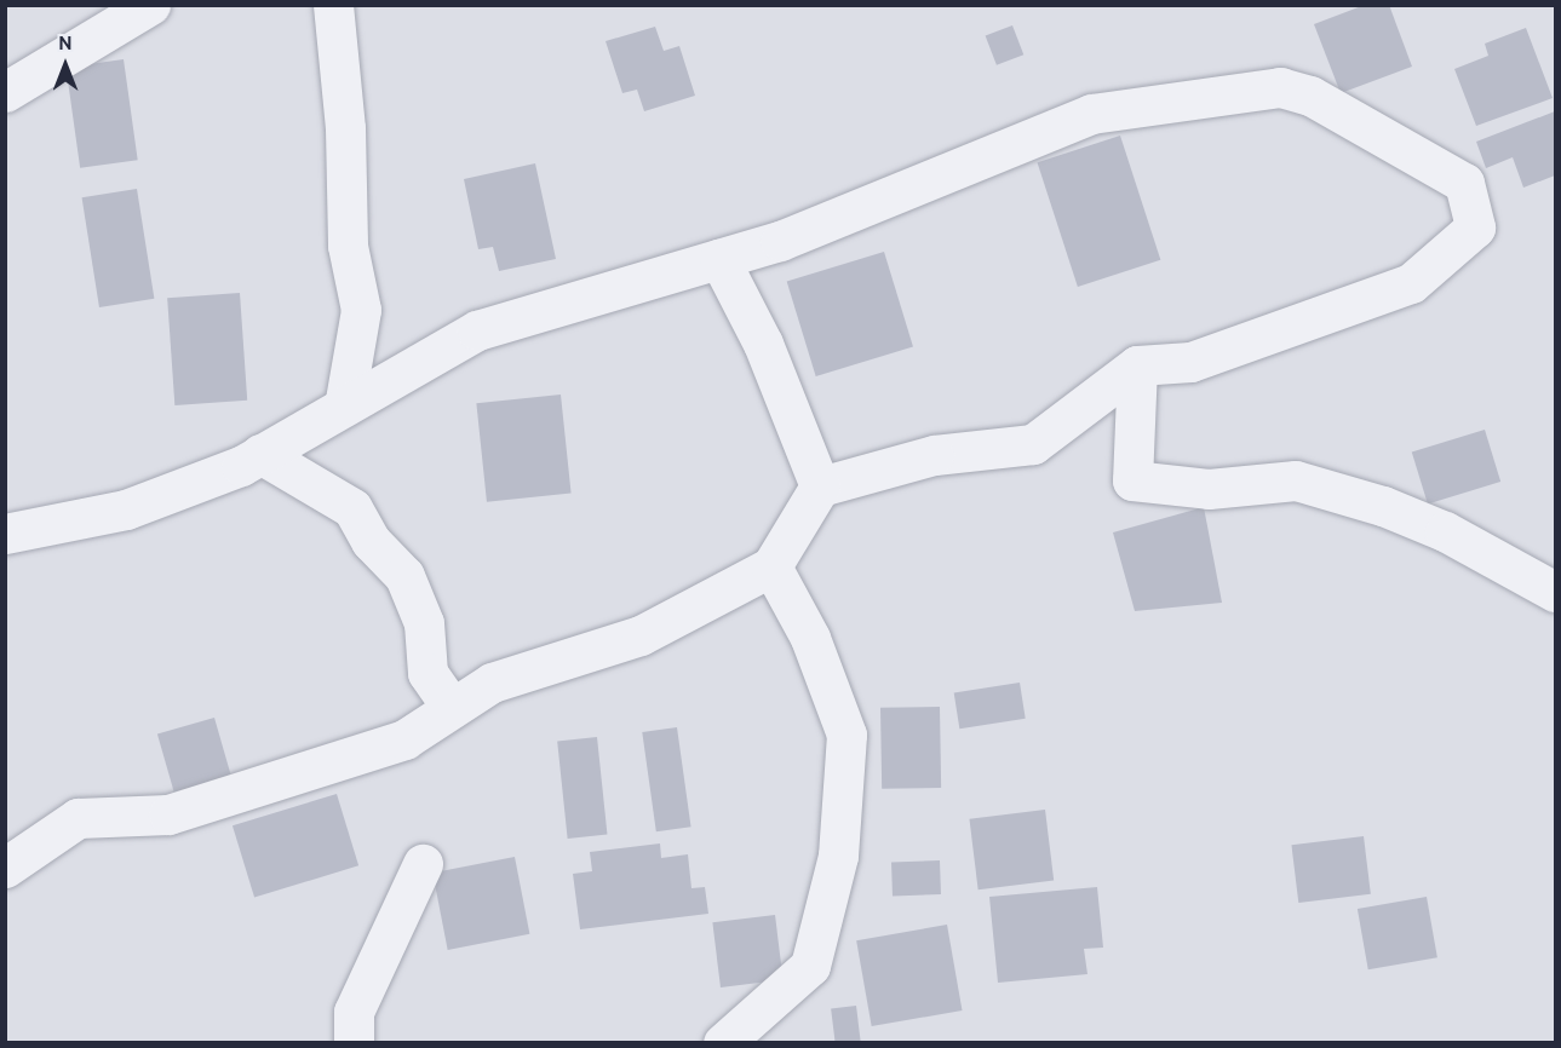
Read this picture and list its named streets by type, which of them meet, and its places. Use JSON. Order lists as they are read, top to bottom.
{
  "north": "top"
}
